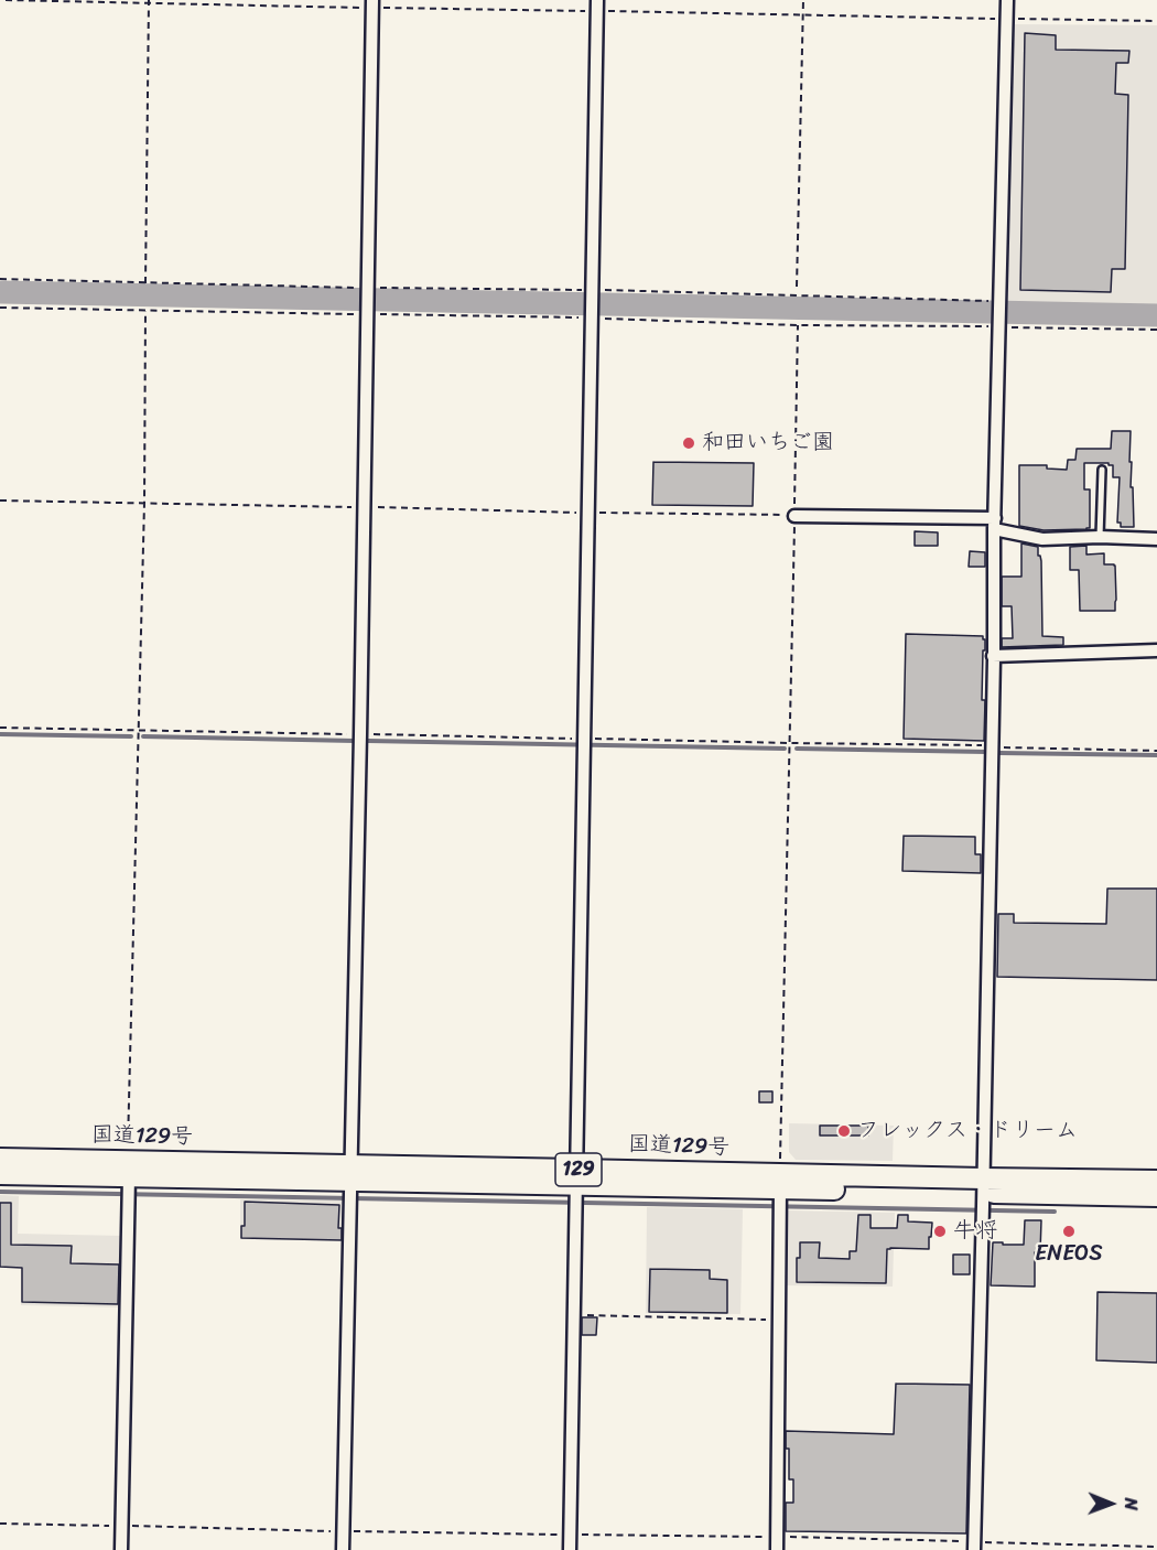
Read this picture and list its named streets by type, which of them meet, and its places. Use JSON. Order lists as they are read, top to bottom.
{
  "streets": {
    "highway": ["国道129号", "129"]
  },
  "places": [
    "和田いちご園",
    "フレックス・ドリーム",
    "牛将",
    "ENEOS"
  ],
  "north": "right"
}
